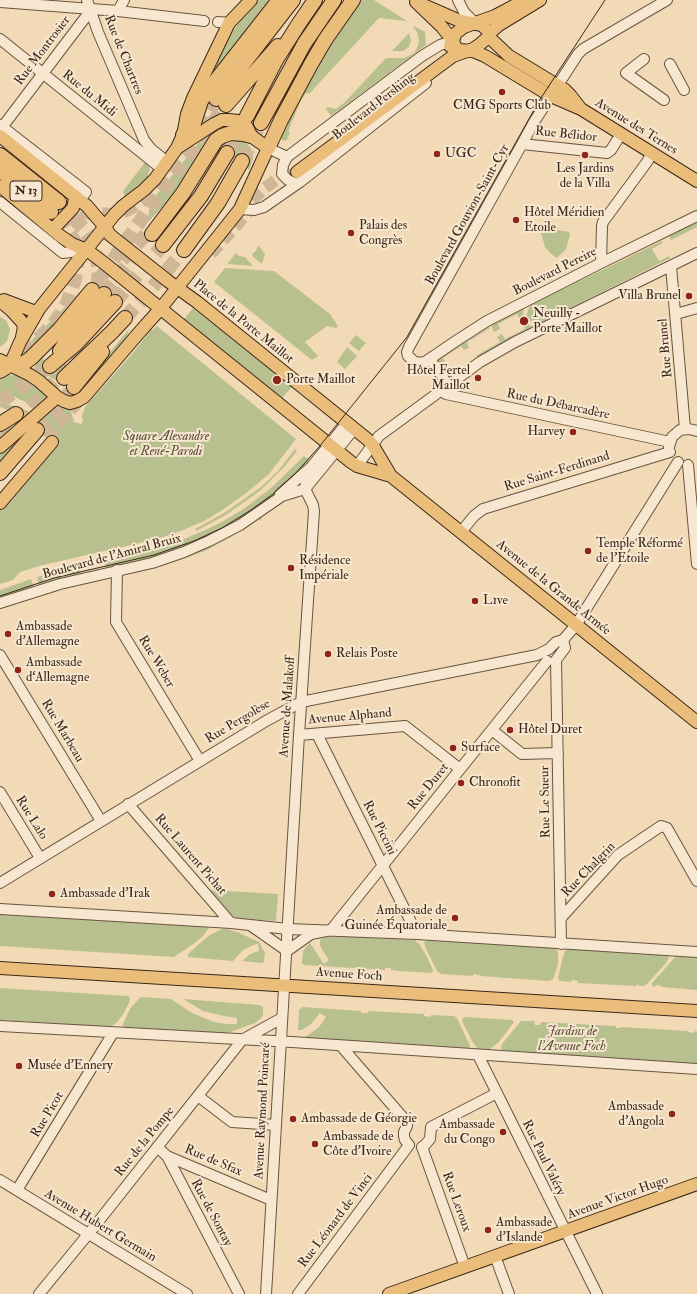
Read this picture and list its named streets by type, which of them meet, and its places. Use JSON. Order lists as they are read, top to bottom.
{
  "streets": {
    "highway": ["N 13"],
    "main road": [
      "Boulevard Pershing",
      "Avenue des Ternes",
      "Place de la Porte Maillot",
      "Avenue de la Grande Armée",
      "Avenue Foch",
      "Avenue Victor Hugo"
    ],
    "street": [
      "Rue Montrosier",
      "Rue de Chartres",
      "Rue du Midi",
      "Rue Bélidor",
      "Boulevard Gouvion-Saint-Cyr",
      "Boulevard Pereire",
      "Rue Brunel",
      "Rue du Débarcadère",
      "Rue Saint-Ferdinand",
      "Boulevard de l'Amiral Bruix",
      "Rue Weber",
      "Avenue de Malakoff",
      "Avenue Alphand",
      "Rue Pergolèse",
      "Rue Marbeau",
      "Rue Duret",
      "Rue Le Sueur",
      "Rue Lalo",
      "Rue Piccini",
      "Rue Laurent Pichat",
      "Rue Chalgrin",
      "Avenue Raymond Poincaré",
      "Rue Picot",
      "Rue de la Pompe",
      "Rue Paul Valéry",
      "Rue de Sfax",
      "Rue Leroux",
      "Rue de Sontay",
      "Rue Léonard de Vinci",
      "Avenue Hubert Germain"
    ]
  },
  "crossings": [
    ["Rue Montrosier", "Rue de Chartres"],
    ["Rue Montrosier", "Rue du Midi"],
    ["Rue de Chartres", "Rue du Midi"],
    ["Boulevard Pershing", "Place de la Porte Maillot"],
    ["Avenue des Ternes", "Rue Bélidor"],
    ["Avenue des Ternes", "Boulevard Gouvion-Saint-Cyr"],
    ["Rue Bélidor", "Boulevard Gouvion-Saint-Cyr"],
    ["Boulevard Gouvion-Saint-Cyr", "Boulevard Pereire"],
    ["Place de la Porte Maillot", "Boulevard de l'Amiral Bruix"],
    ["Place de la Porte Maillot", "Avenue de la Grande Armée"],
    ["Rue du Débarcadère", "Rue Saint-Ferdinand"],
    ["Rue Saint-Ferdinand", "Avenue de la Grande Armée"],
    ["Boulevard de l'Amiral Bruix", "Rue Weber"],
    ["Boulevard de l'Amiral Bruix", "Avenue de Malakoff"],
    ["Rue Weber", "Rue Pergolèse"],
    ["Avenue de Malakoff", "Avenue Alphand"],
    ["Avenue de Malakoff", "Rue Pergolèse"],
    ["Avenue de Malakoff", "Avenue Raymond Poincaré"],
    ["Avenue Alphand", "Rue Duret"],
    ["Avenue Alphand", "Rue Piccini"],
    ["Rue Pergolèse", "Rue Marbeau"],
    ["Rue Pergolèse", "Rue Duret"],
    ["Rue Pergolèse", "Rue Le Sueur"],
    ["Rue Pergolèse", "Rue Lalo"],
    ["Rue Pergolèse", "Rue Laurent Pichat"],
    ["Rue Duret", "Rue Le Sueur"],
    ["Rue Duret", "Rue Piccini"],
    ["Rue Le Sueur", "Rue Chalgrin"],
    ["Avenue Foch", "Avenue Raymond Poincaré"],
    ["Avenue Raymond Poincaré", "Rue de la Pompe"],
    ["Avenue Raymond Poincaré", "Rue de Sfax"],
    ["Rue Picot", "Avenue Hubert Germain"],
    ["Rue de la Pompe", "Rue de Sontay"],
    ["Rue de la Pompe", "Avenue Hubert Germain"],
    ["Rue Paul Valéry", "Avenue Victor Hugo"],
    ["Rue Paul Valéry", "Rue Leroux"],
    ["Rue de Sfax", "Rue de Sontay"],
    ["Avenue Victor Hugo", "Rue Leroux"]
  ],
  "parks": ["Square Alexandre et René-Parodi", "Jardins de l'Avenue Foch"],
  "places": [
    "CMG Sports Club",
    "UGC",
    "Les Jardins de la Villa",
    "Hôtel Méridien Etoile",
    "Palais des Congrès",
    "Villa Brunel",
    "Neuilly - Porte Maillot",
    "Hôtel Fertel Maillot",
    "Porte Maillot",
    "Harvey",
    "Temple Réformé de l'Etoile",
    "Résidence Impériale",
    "L1ve",
    "Ambassade d'Allemagne",
    "Relais Poste",
    "Ambassade d‘Allemagne",
    "Hôtel Duret",
    "Surface",
    "Chronofit",
    "Ambassade d'Irak",
    "Ambassade de Guinée Équatoriale",
    "Musée d'Ennery",
    "Ambassade d'Angola",
    "Ambassade de Géorgie",
    "Ambassade du Congo",
    "Ambassade de Côte d’Ivoire",
    "Ambassade d'Islande"
  ]
}
